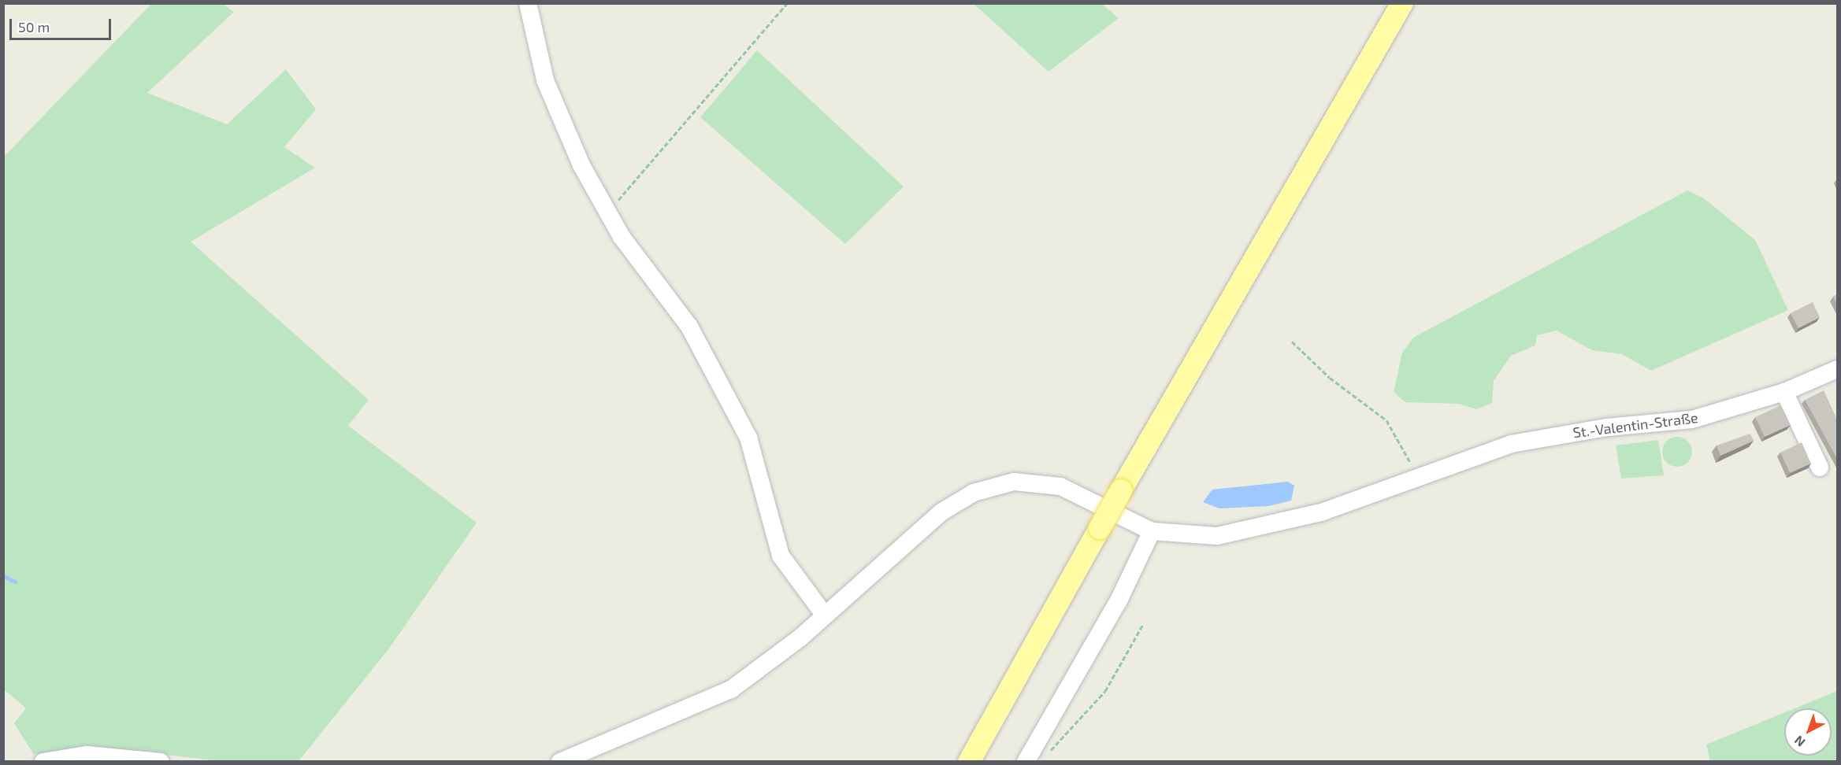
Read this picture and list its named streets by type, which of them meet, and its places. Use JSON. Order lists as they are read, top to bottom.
{
  "streets": {
    "street": ["St.-Valentin-Straße"]
  },
  "scale_bar": "50 m",
  "north": "bottom left"
}
